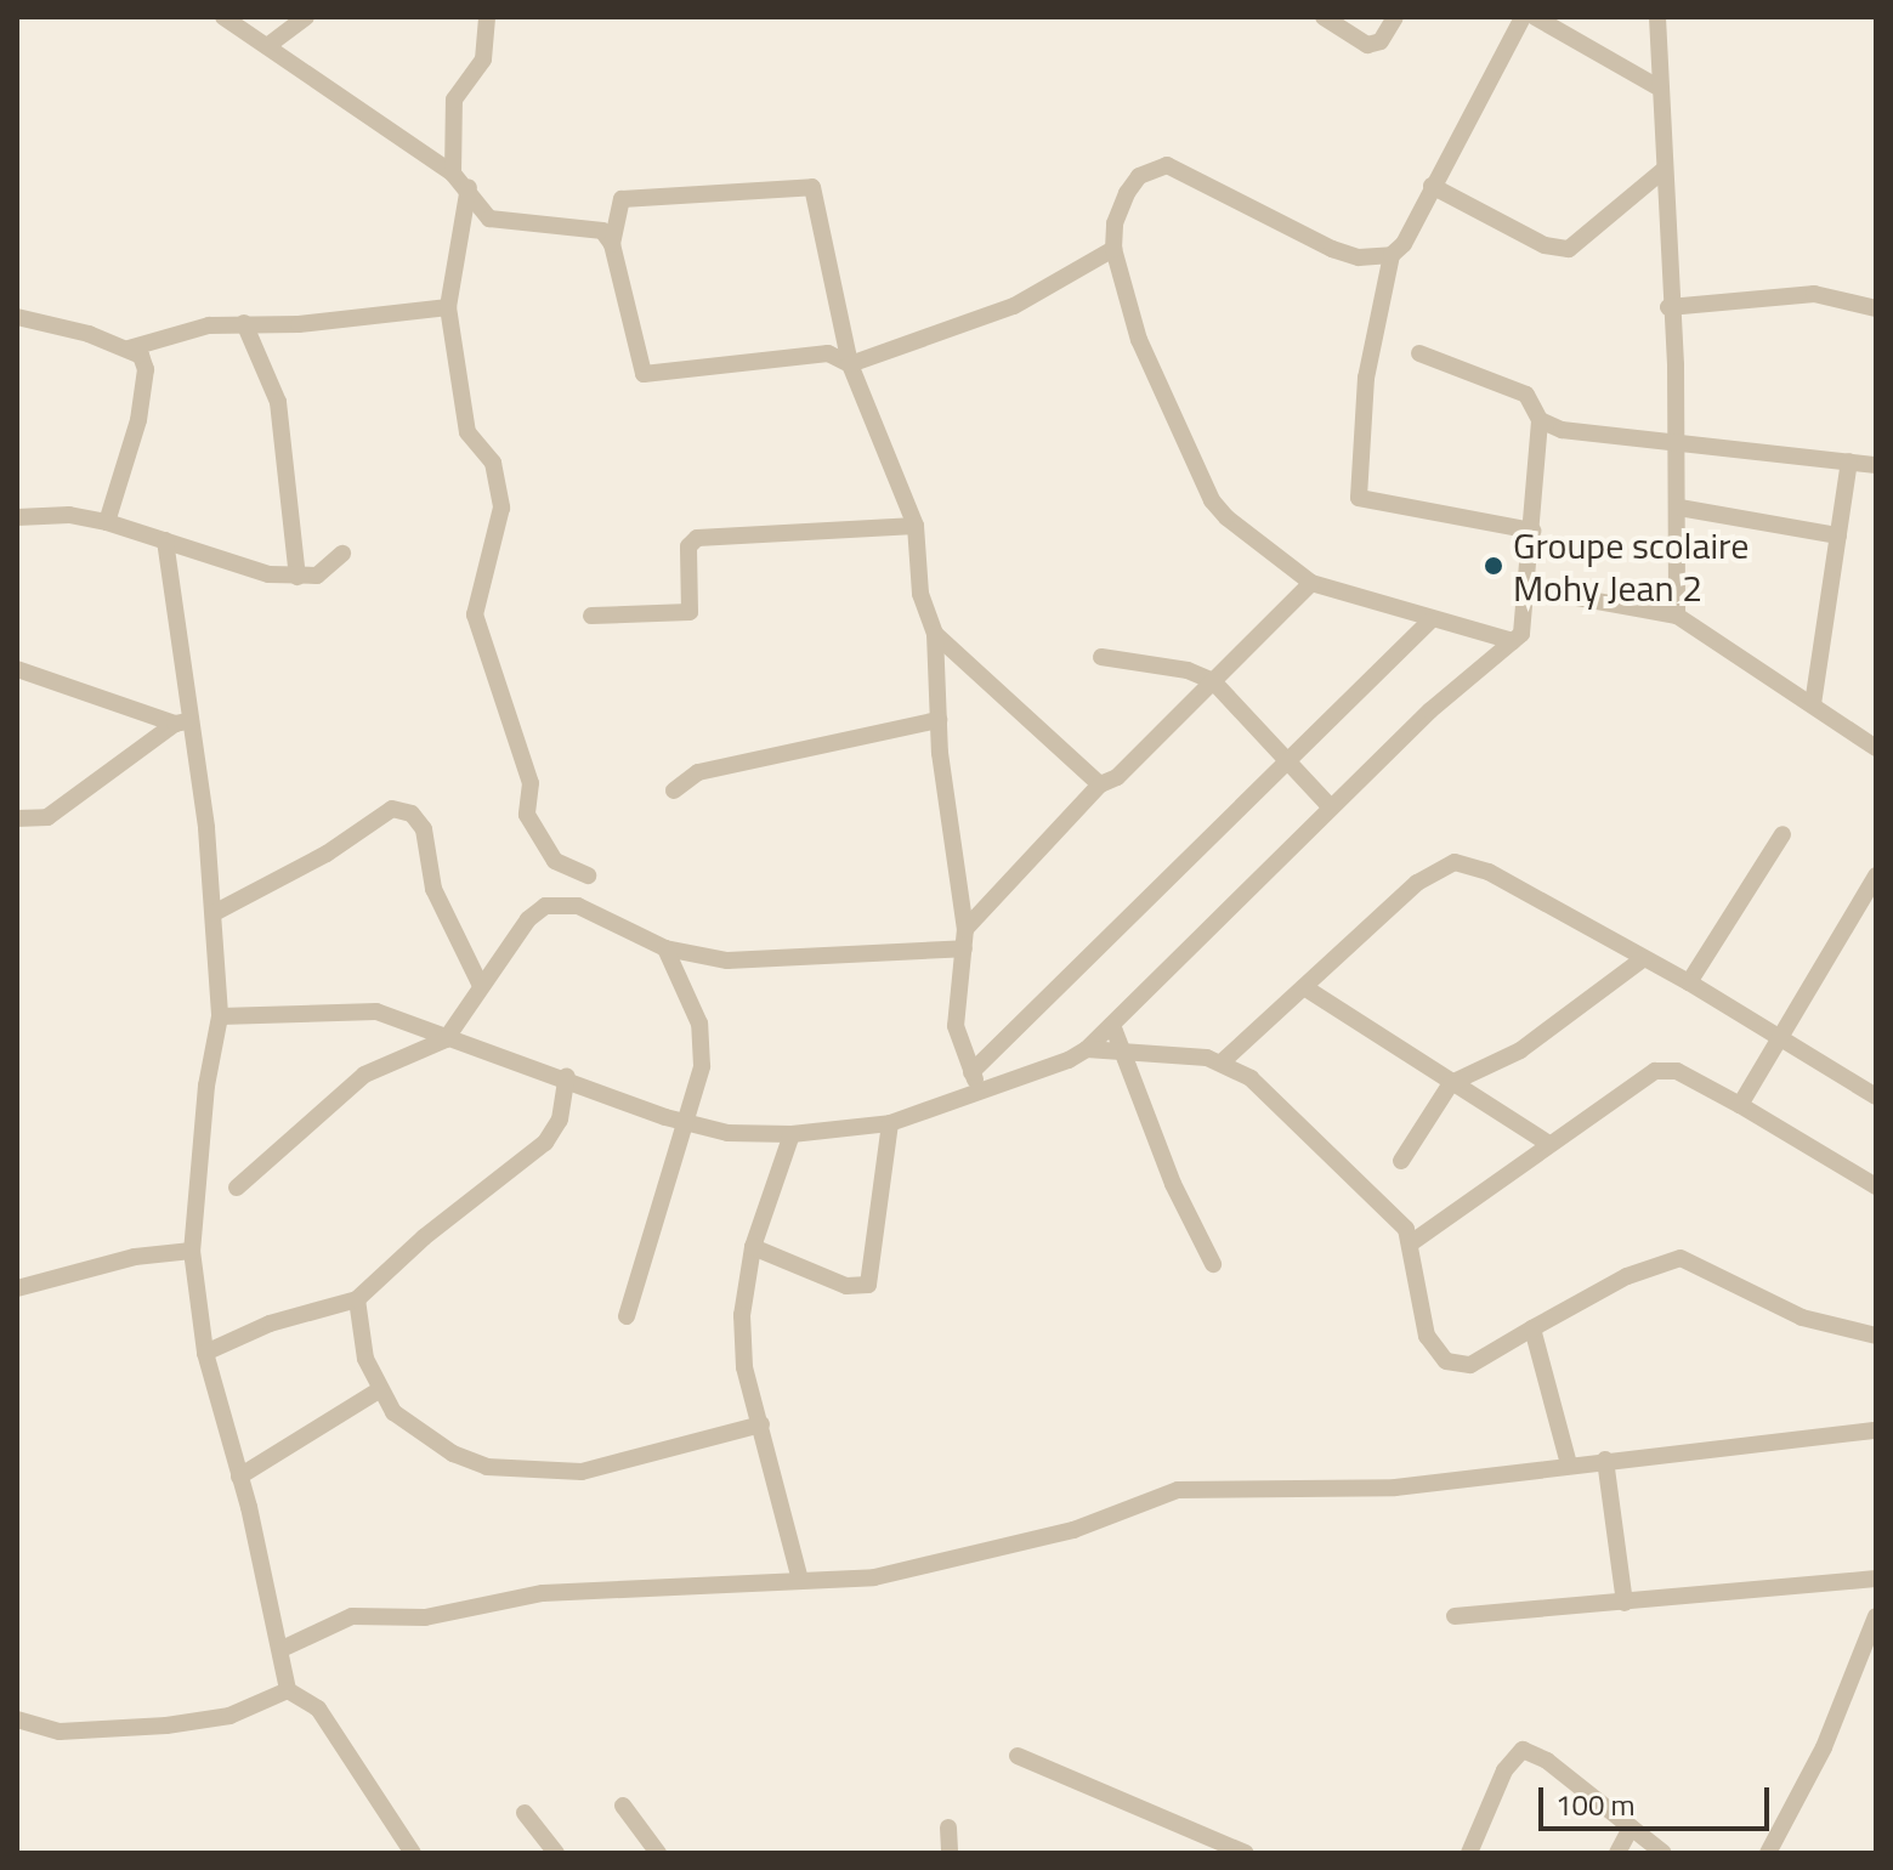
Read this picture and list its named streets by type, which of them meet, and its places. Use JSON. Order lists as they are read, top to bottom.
{
  "places": ["Groupe scolaire Mohy Jean 2"],
  "scale_bar": "100 m"
}
